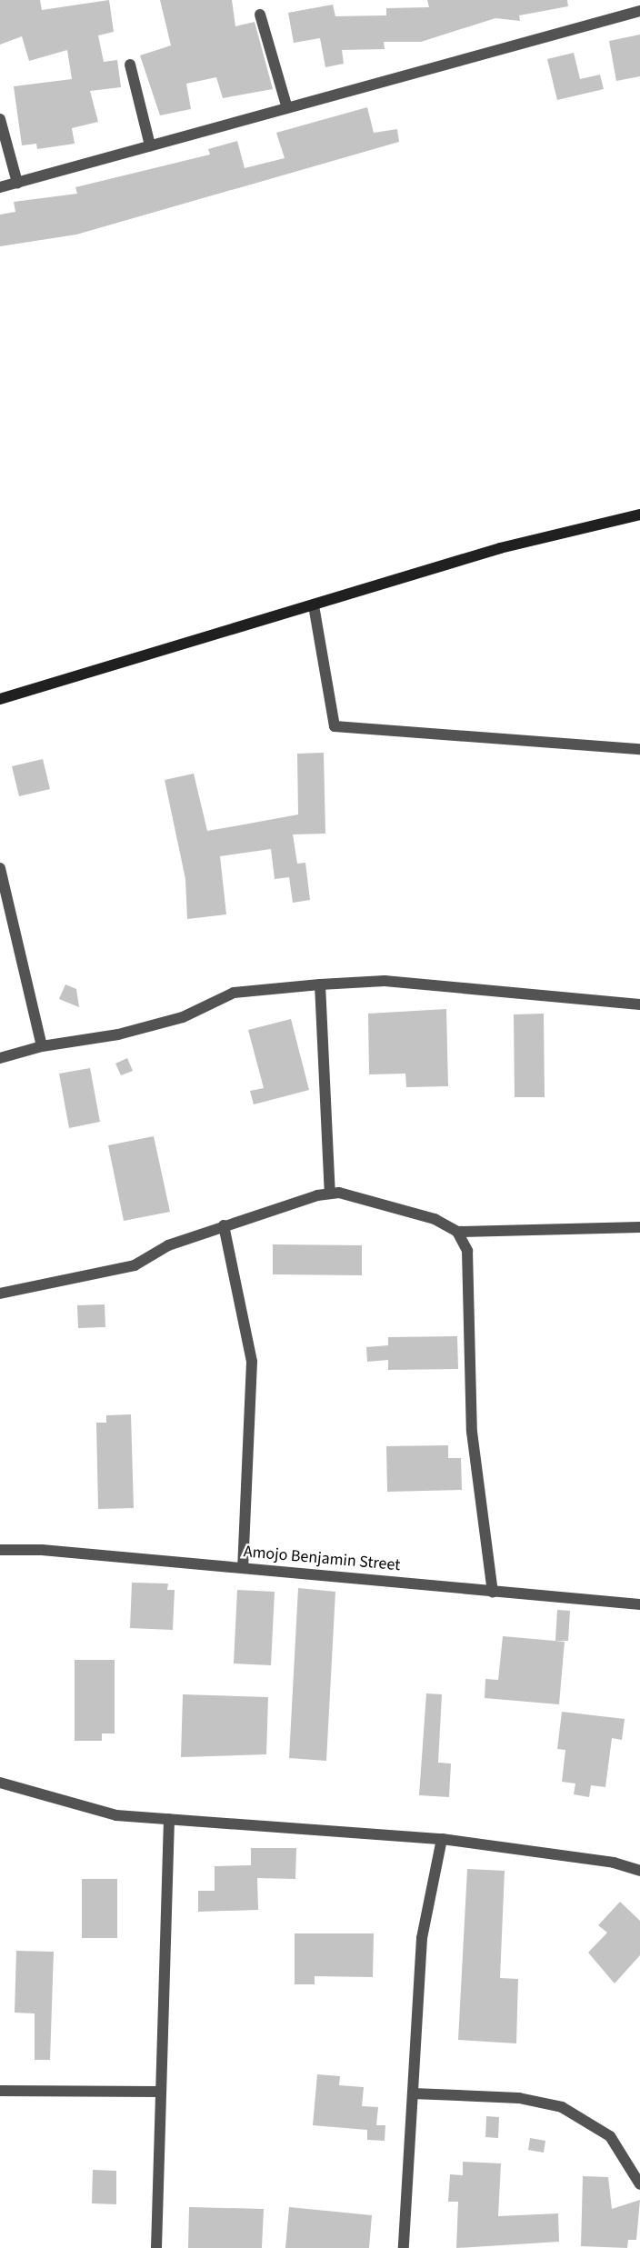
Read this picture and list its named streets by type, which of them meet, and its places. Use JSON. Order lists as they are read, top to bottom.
{
  "streets": {
    "street": ["Amojo Benjamin Street"]
  }
}
